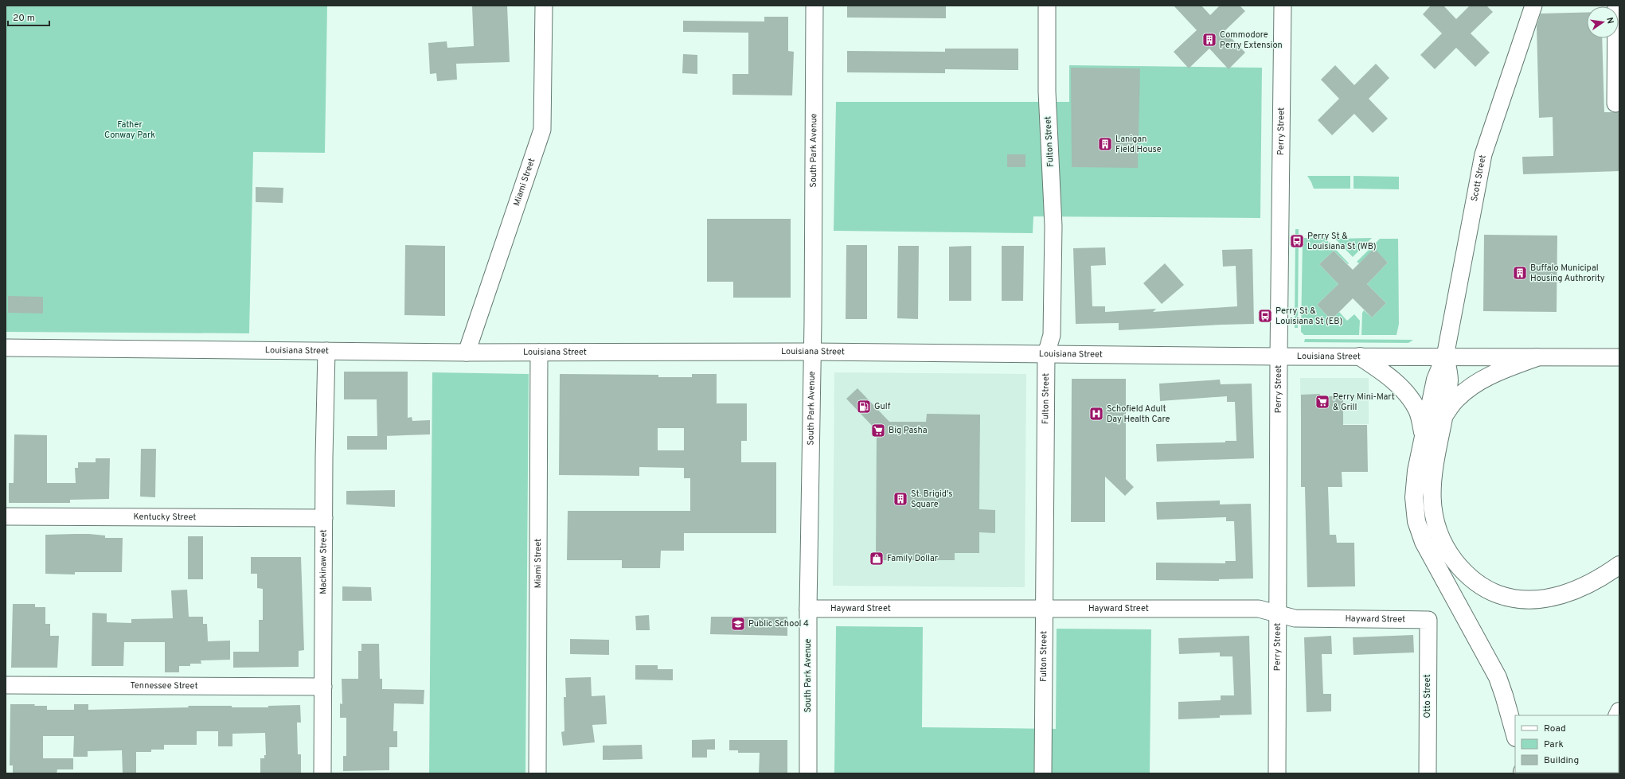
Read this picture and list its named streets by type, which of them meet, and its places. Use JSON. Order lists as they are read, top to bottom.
{
  "streets": {
    "street": [
      "Perry Street",
      "Fulton Street",
      "South Park Avenue",
      "Scott Street",
      "Miami Street",
      "Louisiana Street",
      "Kentucky Street",
      "Mackinaw Street",
      "Hayward Street",
      "Tennessee Street",
      "Otto Street"
    ]
  },
  "crossings": [
    ["Perry Street", "Louisiana Street"],
    ["Perry Street", "Hayward Street"],
    ["Fulton Street", "Louisiana Street"],
    ["Fulton Street", "Hayward Street"],
    ["South Park Avenue", "Louisiana Street"],
    ["South Park Avenue", "Hayward Street"],
    ["Scott Street", "Louisiana Street"],
    ["Miami Street", "Louisiana Street"],
    ["Louisiana Street", "Mackinaw Street"],
    ["Kentucky Street", "Mackinaw Street"],
    ["Mackinaw Street", "Tennessee Street"],
    ["Hayward Street", "Otto Street"]
  ],
  "parks": ["Father Conway Park"],
  "places": {
    "building": [
      "Commodore Perry Extension",
      "Lanigan Field House",
      "Buffalo Municipal Housing Authrority",
      "St. Brigid's Square"
    ],
    "bus stop": ["Perry St & Louisiana St (WB)", "Perry St & Louisiana St (EB)"],
    "supermarket": ["Perry Mini-Mart & Grill", "Big Pasha"],
    "fuel station": ["Gulf"],
    "hospital": ["Schofield Adult Day Health Care"],
    "shop": ["Family Dollar"],
    "school or university": ["Public School 4"]
  },
  "legend": ["Road", "Park", "Building"],
  "scale_bar": "20 m",
  "north": "right"
}
